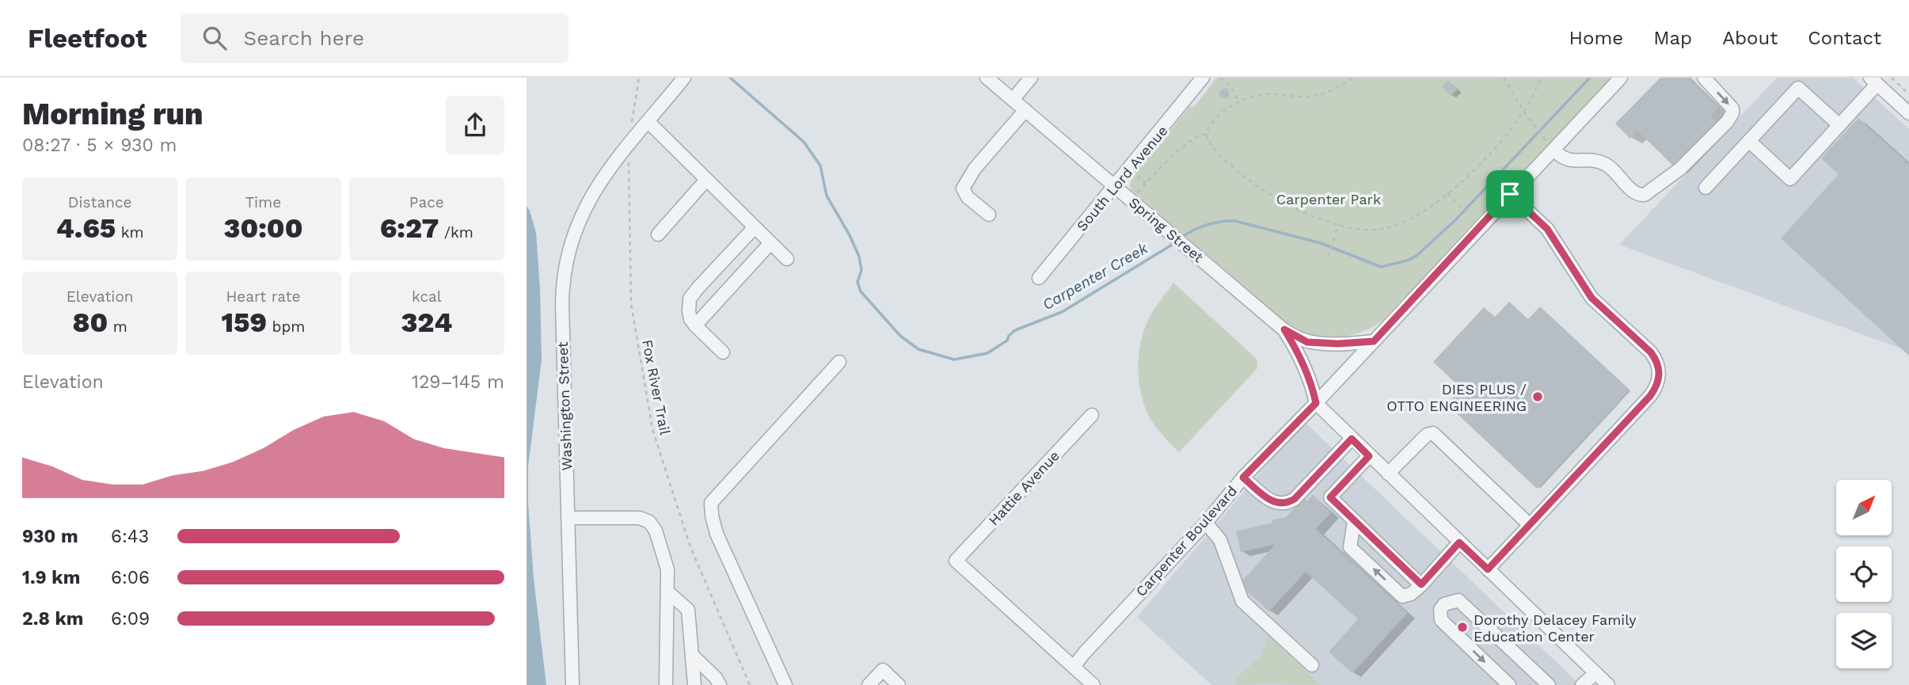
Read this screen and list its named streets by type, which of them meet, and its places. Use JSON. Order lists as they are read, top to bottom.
{
  "streets": {
    "street": [
      "South Lord Avenue",
      "Spring Street",
      "Washington Street",
      "Hattie Avenue",
      "Carpenter Boulevard"
    ],
    "path": ["Fox River Trail"]
  },
  "crossings": [
    ["South Lord Avenue", "Spring Street"],
    ["Spring Street", "Carpenter Boulevard"],
    ["Fox River Trail", "Washington Street"],
    ["Hattie Avenue", "Carpenter Boulevard"]
  ],
  "water": ["Carpenter Creek"],
  "parks": ["Carpenter Park"],
  "places": ["DIES PLUS / OTTO ENGINEERING", "Dorothy Delacey Family Education Center"],
  "north": "top right",
  "page": {
    "header": "Fleetfoot",
    "search": "Search here",
    "nav": [
      "Home",
      "Map",
      "About",
      "Contact"
    ],
    "heading": ["Morning run", "08:27 · 5 × 930 m"],
    "stats": [
      ["Distance", "4.65 km"],
      ["Time", "30:00"],
      ["Pace", "6:27 /km"],
      ["Elevation", "80 m"],
      ["Heart rate", "159 bpm"],
      ["kcal", "324"]
    ],
    "chart": ["Elevation", "129–145 m"],
    "list": [
      {
        "name": "930 m",
        "note": "6:43"
      },
      {
        "name": "1.9 km",
        "note": "6:06"
      },
      {
        "name": "2.8 km",
        "note": "6:09"
      }
    ]
  }
}
